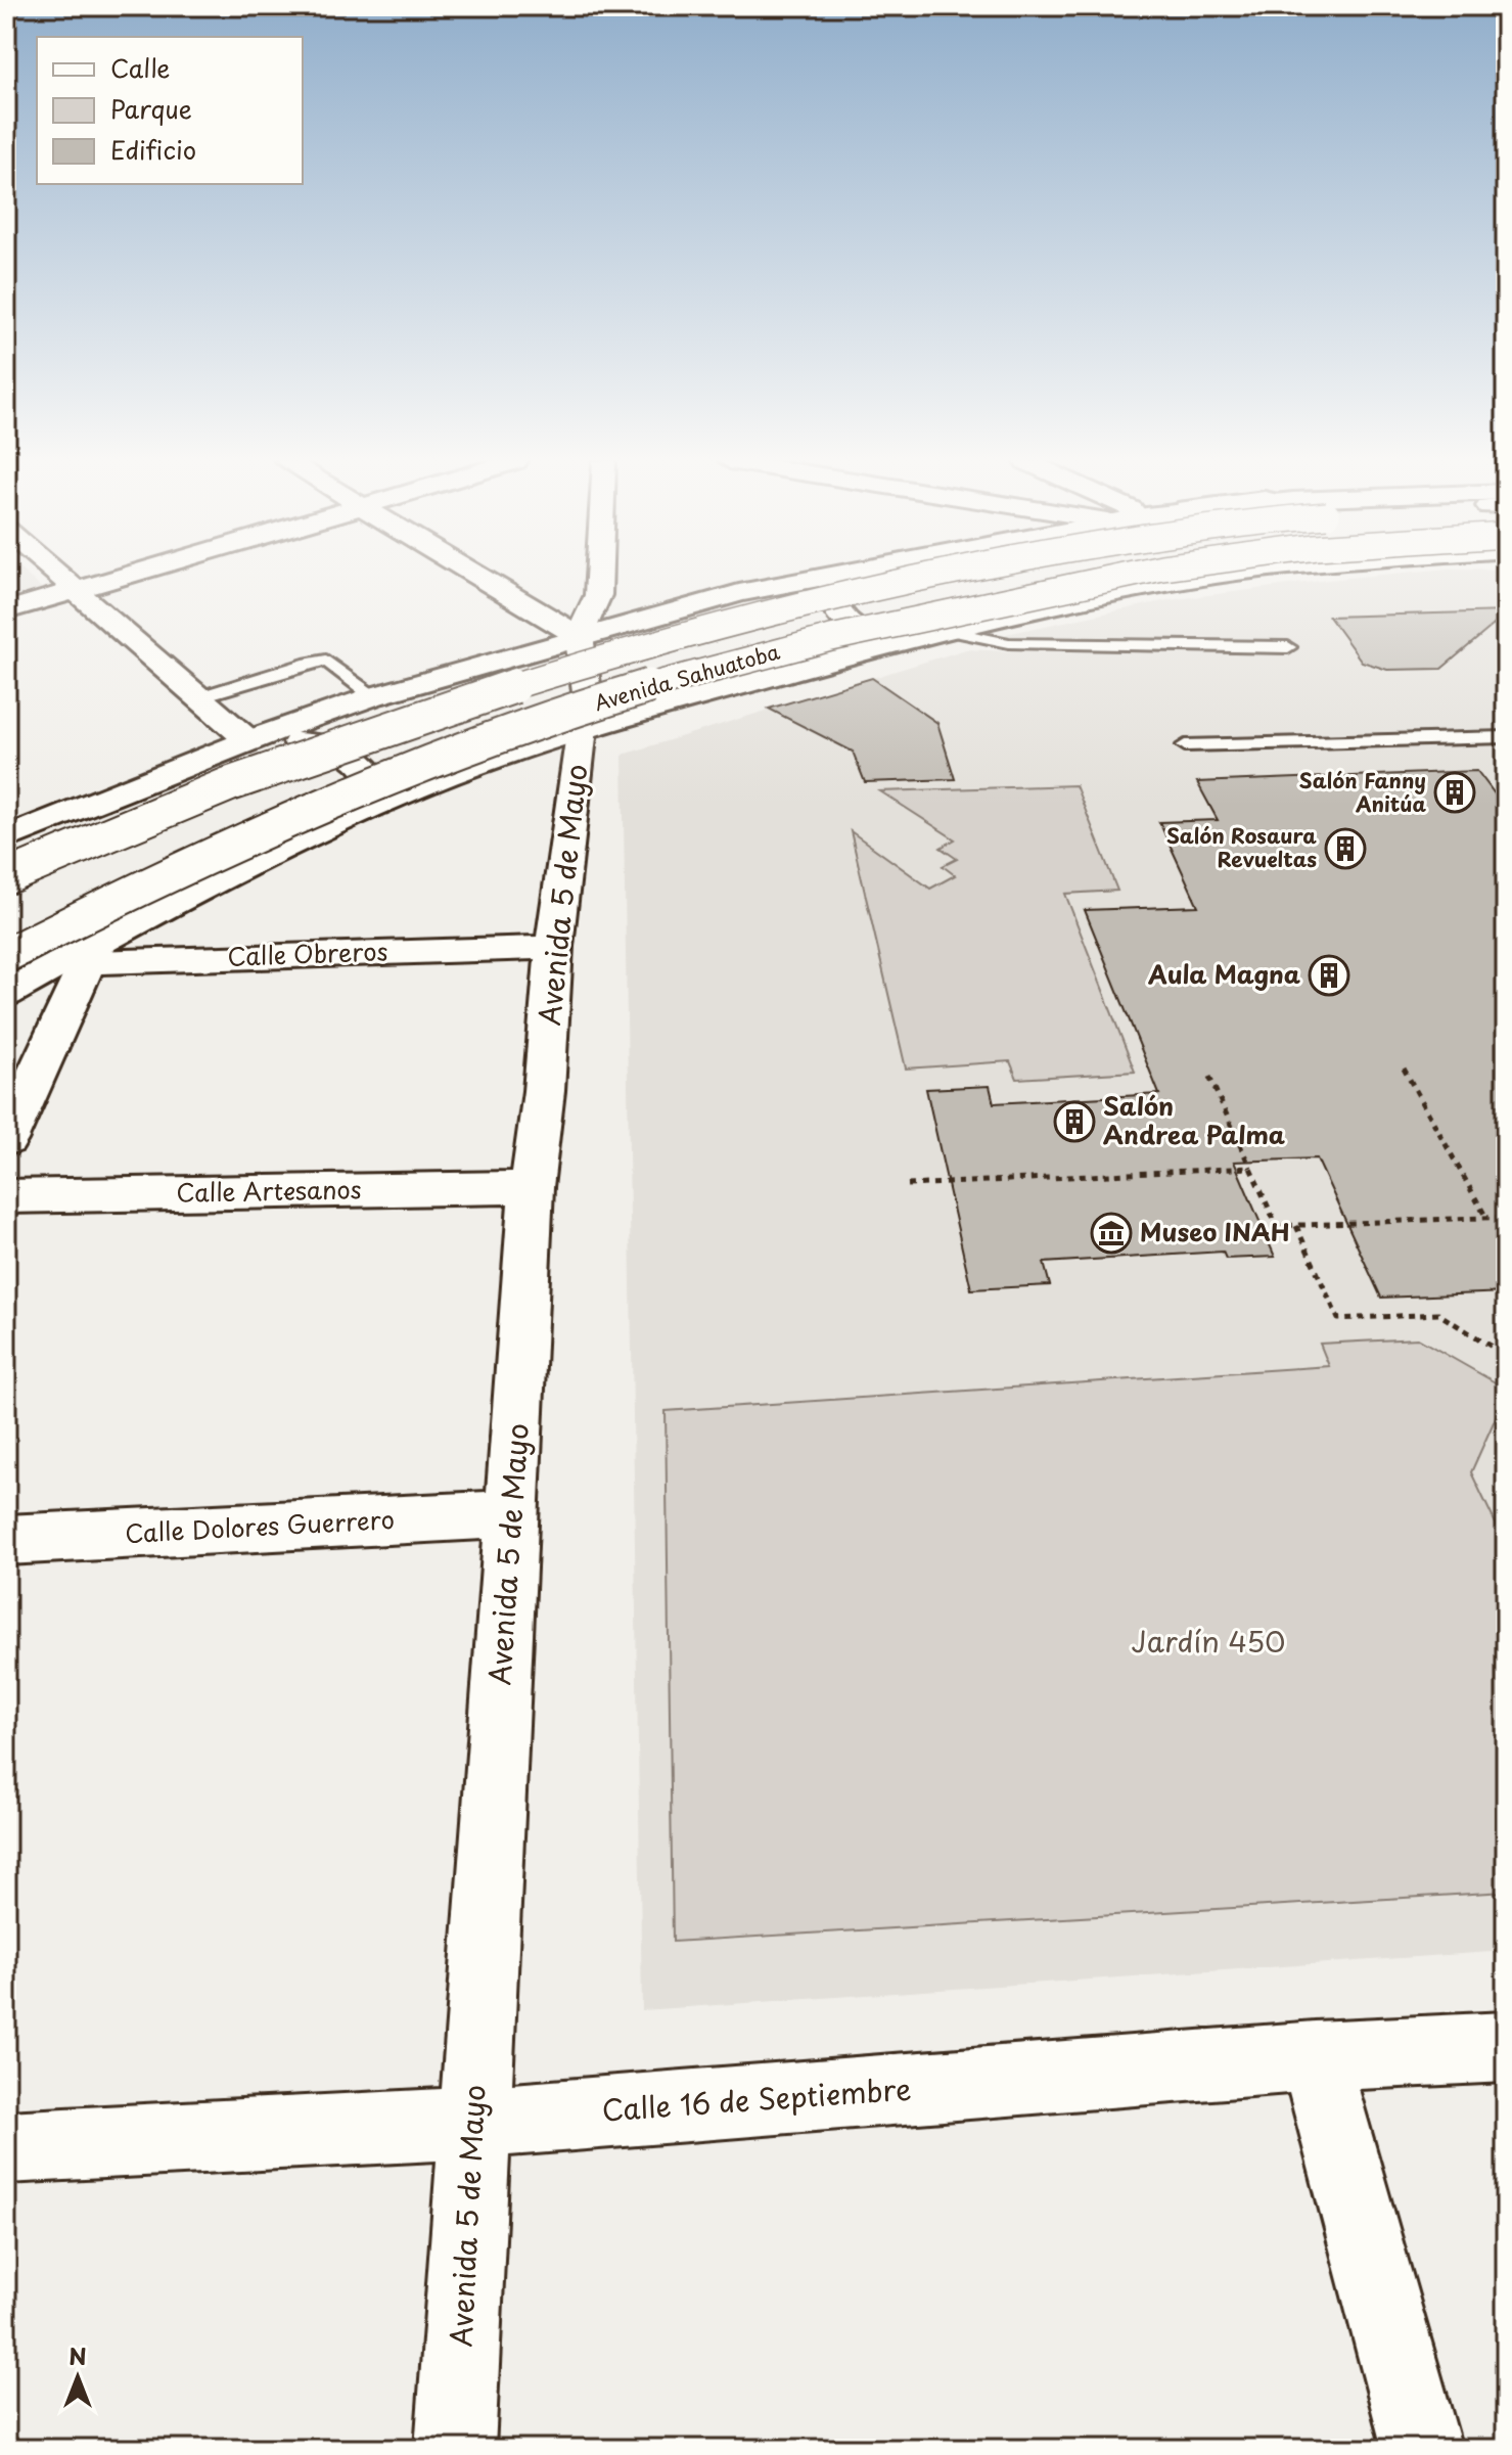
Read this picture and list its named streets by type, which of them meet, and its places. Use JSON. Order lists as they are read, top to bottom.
{
  "streets": {
    "street": [
      "Avenida Sahuatoba",
      "Avenida 5 de Mayo",
      "Calle Obreros",
      "Calle Artesanos",
      "Calle Dolores Guerrero",
      "Calle 16 de Septiembre"
    ]
  },
  "crossings": [
    ["Avenida Sahuatoba", "Avenida 5 de Mayo"],
    ["Avenida Sahuatoba", "Calle Obreros"],
    ["Avenida 5 de Mayo", "Calle Obreros"],
    ["Avenida 5 de Mayo", "Calle Artesanos"],
    ["Avenida 5 de Mayo", "Calle Dolores Guerrero"],
    ["Avenida 5 de Mayo", "Calle 16 de Septiembre"]
  ],
  "parks": ["Jardín 450"],
  "places": {
    "building": [
      "Salón Fanny Anitúa",
      "Salón Rosaura Revueltas",
      "Aula Magna",
      "Salón Andrea Palma"
    ],
    "museum": ["Museo INAH"]
  },
  "legend": ["Calle", "Parque", "Edificio"],
  "north": "top"
}
